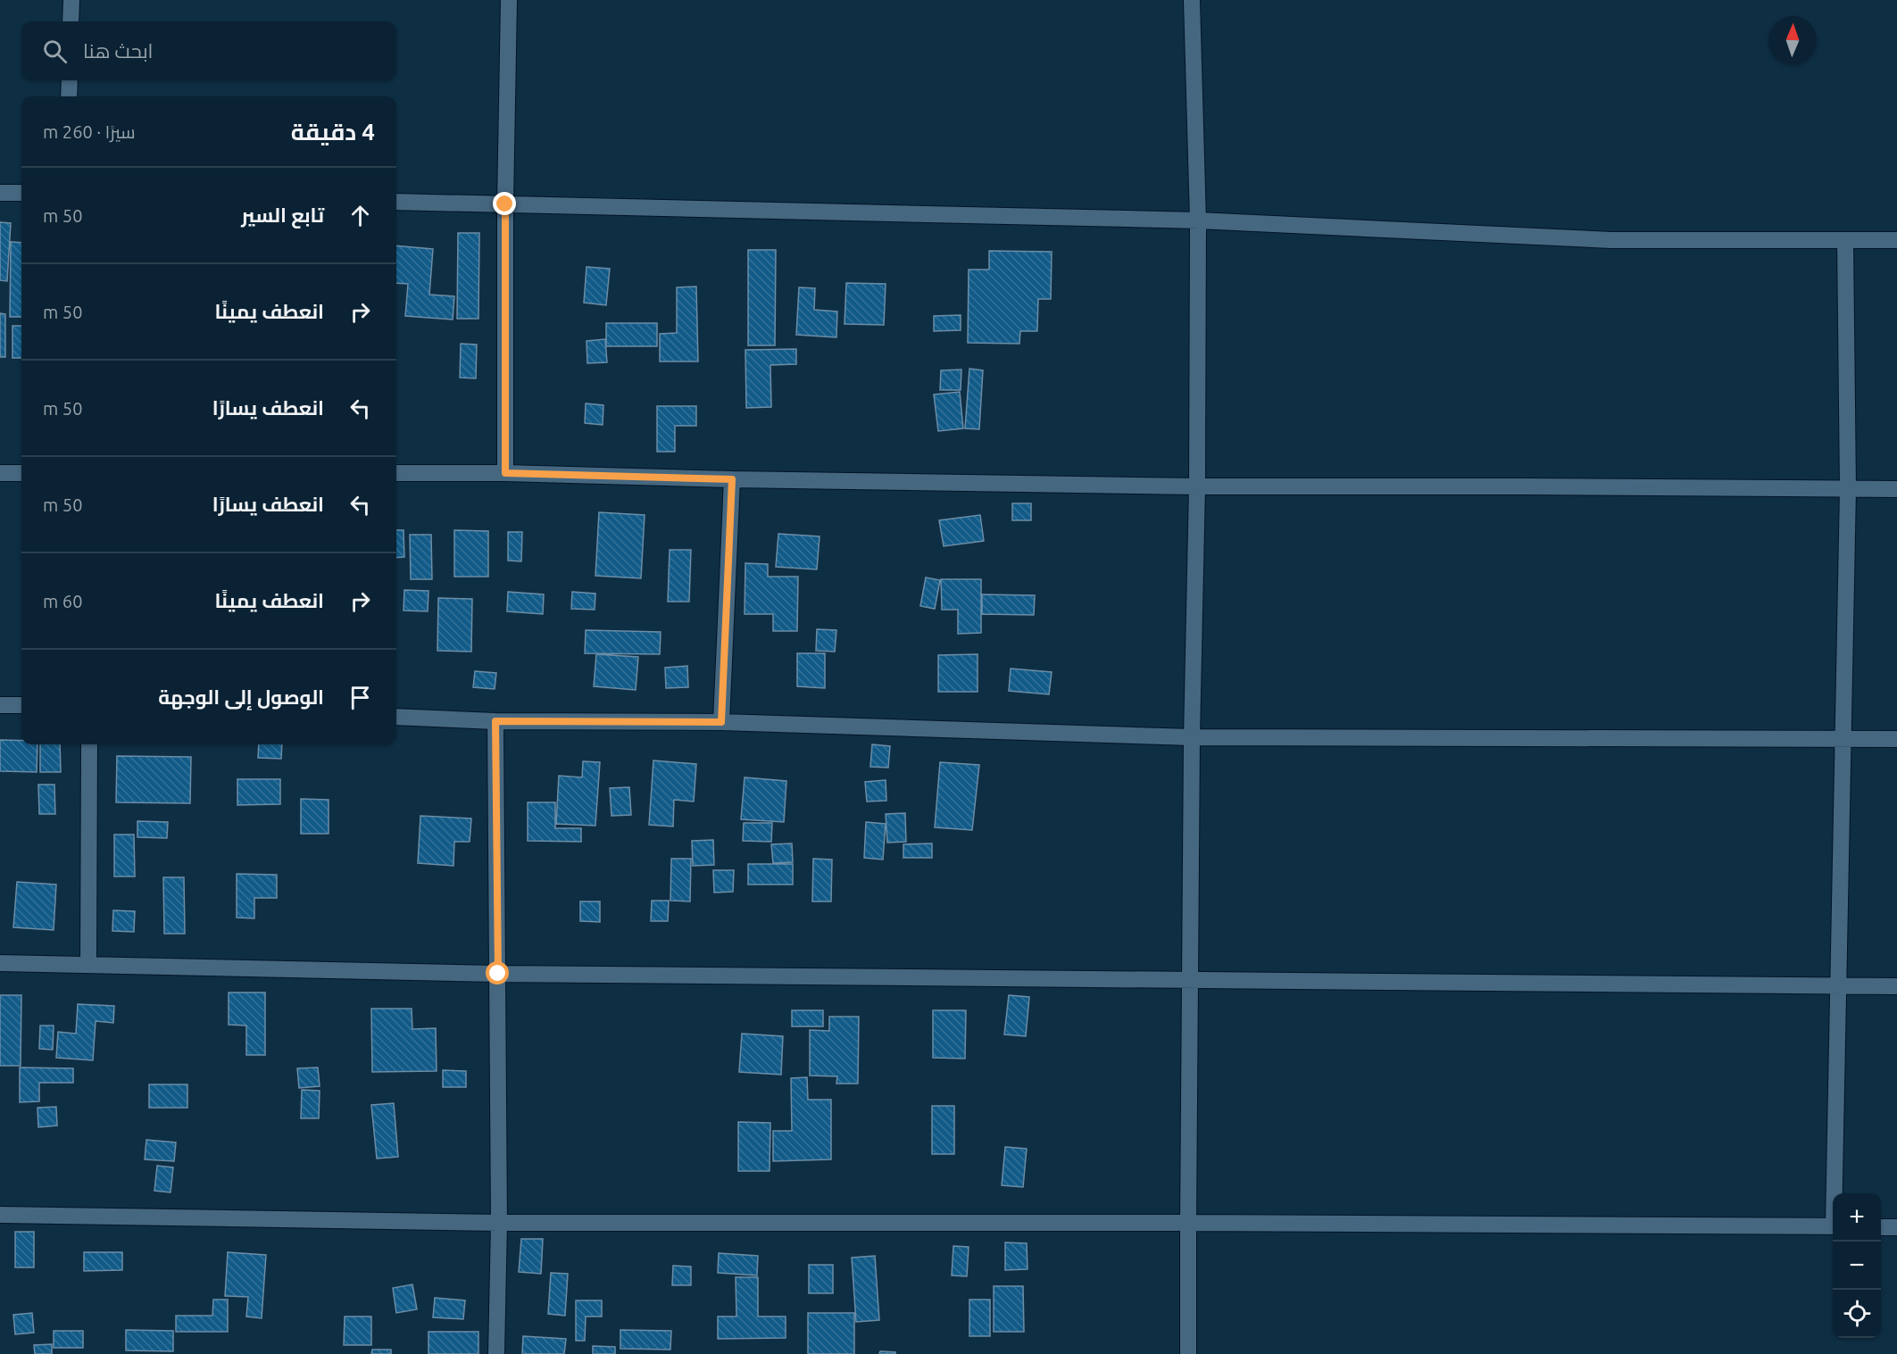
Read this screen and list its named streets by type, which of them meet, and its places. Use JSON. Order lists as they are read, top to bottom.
{
  "north": "top",
  "page": {
    "search": "ابحث هنا",
    "heading": ["4 دقيقة", "سيرًا · 260 m"],
    "list": [
      ["تابع السير", "50 m"],
      ["انعطف يمينًا", "50 m"],
      ["انعطف يسارًا", "50 m"],
      ["انعطف يسارًا", "50 m"],
      ["انعطف يمينًا", "60 m"],
      "الوصول إلى الوجهة"
    ],
    "map_buttons": ["+", "−"]
  }
}
